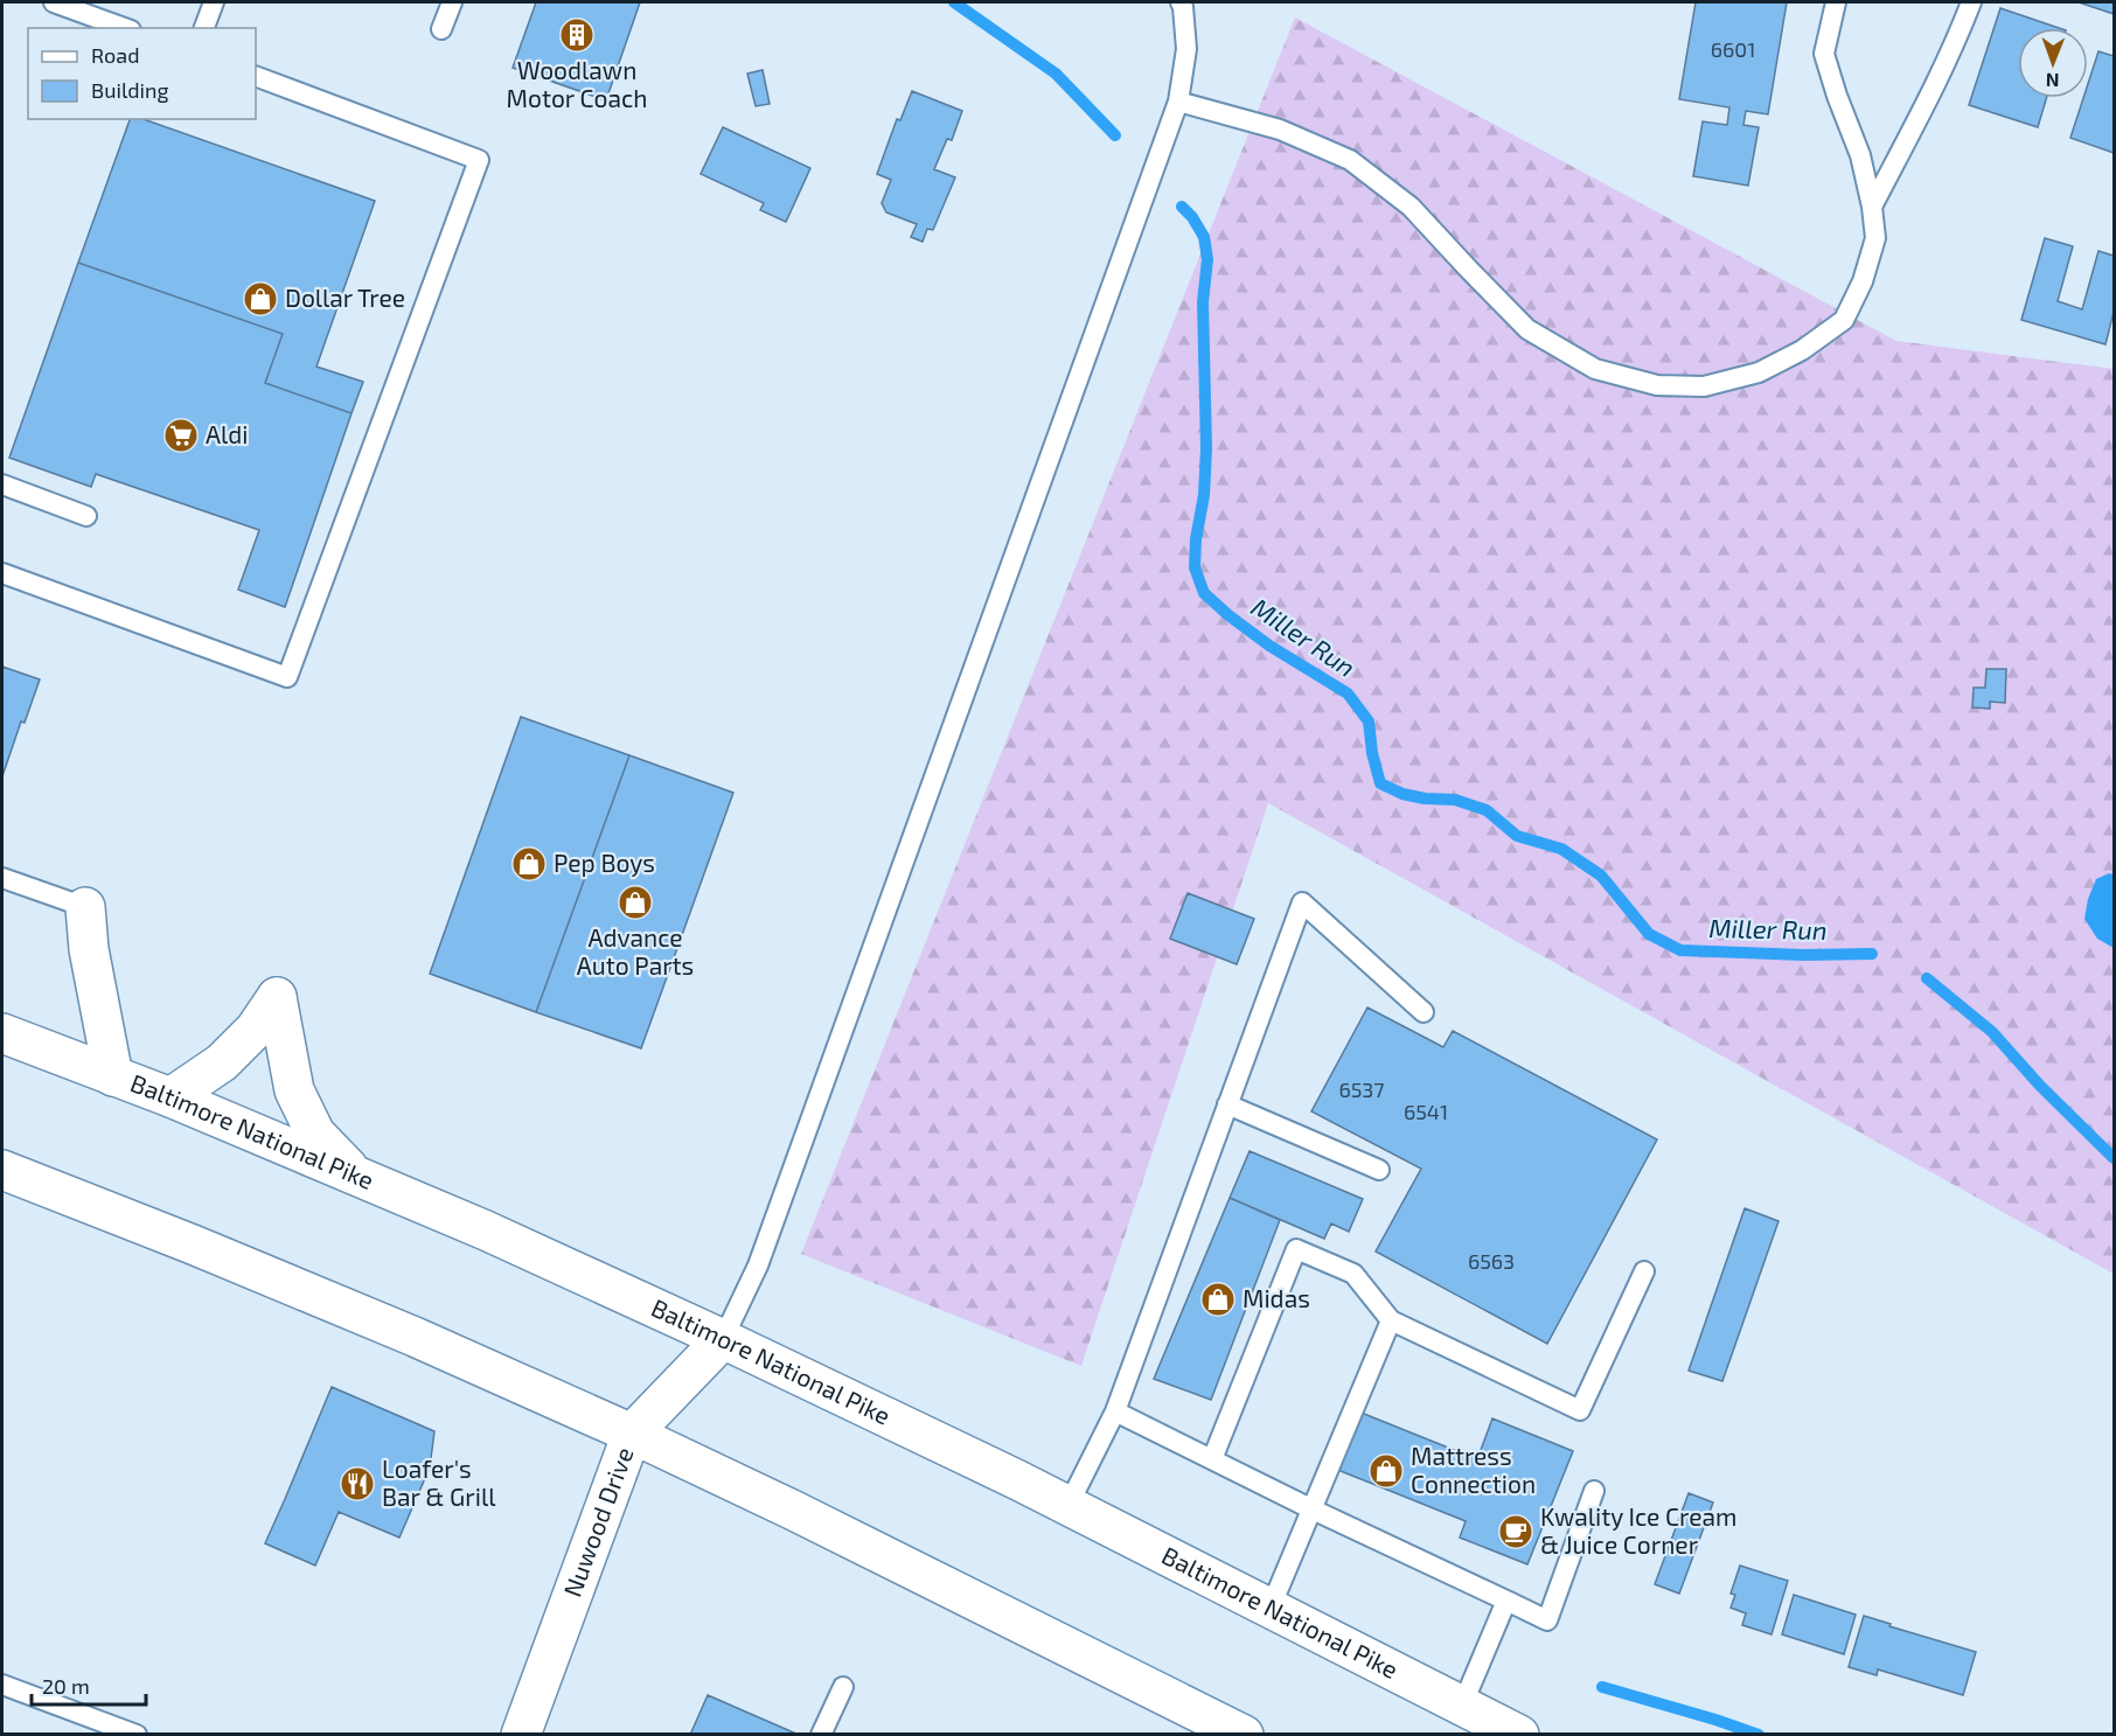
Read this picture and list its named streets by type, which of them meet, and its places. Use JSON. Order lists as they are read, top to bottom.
{
  "streets": {
    "main road": ["Baltimore National Pike", "Nuwood Drive"]
  },
  "crossings": [
    ["Baltimore National Pike", "Nuwood Drive"]
  ],
  "water": ["Miller Run"],
  "places": {
    "building": ["Woodlawn Motor Coach"],
    "shop": [
      "Dollar Tree",
      "Pep Boys",
      "Advance Auto Parts",
      "Midas",
      "Mattress Connection"
    ],
    "supermarket": ["Aldi"],
    "restaurant": ["Loafer's Bar & Grill"],
    "cafe": ["Kwality Ice Cream & Juice Corner"]
  },
  "house_numbers": [
    "6601",
    "6537",
    "6541",
    "6563"
  ],
  "legend": ["Road", "Building"],
  "scale_bar": "20 m",
  "north": "bottom"
}
